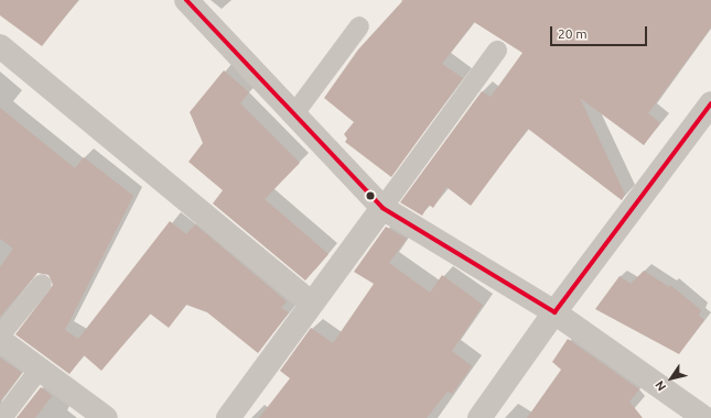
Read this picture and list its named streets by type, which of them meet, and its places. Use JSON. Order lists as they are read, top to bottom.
{
  "scale_bar": "20 m",
  "north": "bottom left"
}
